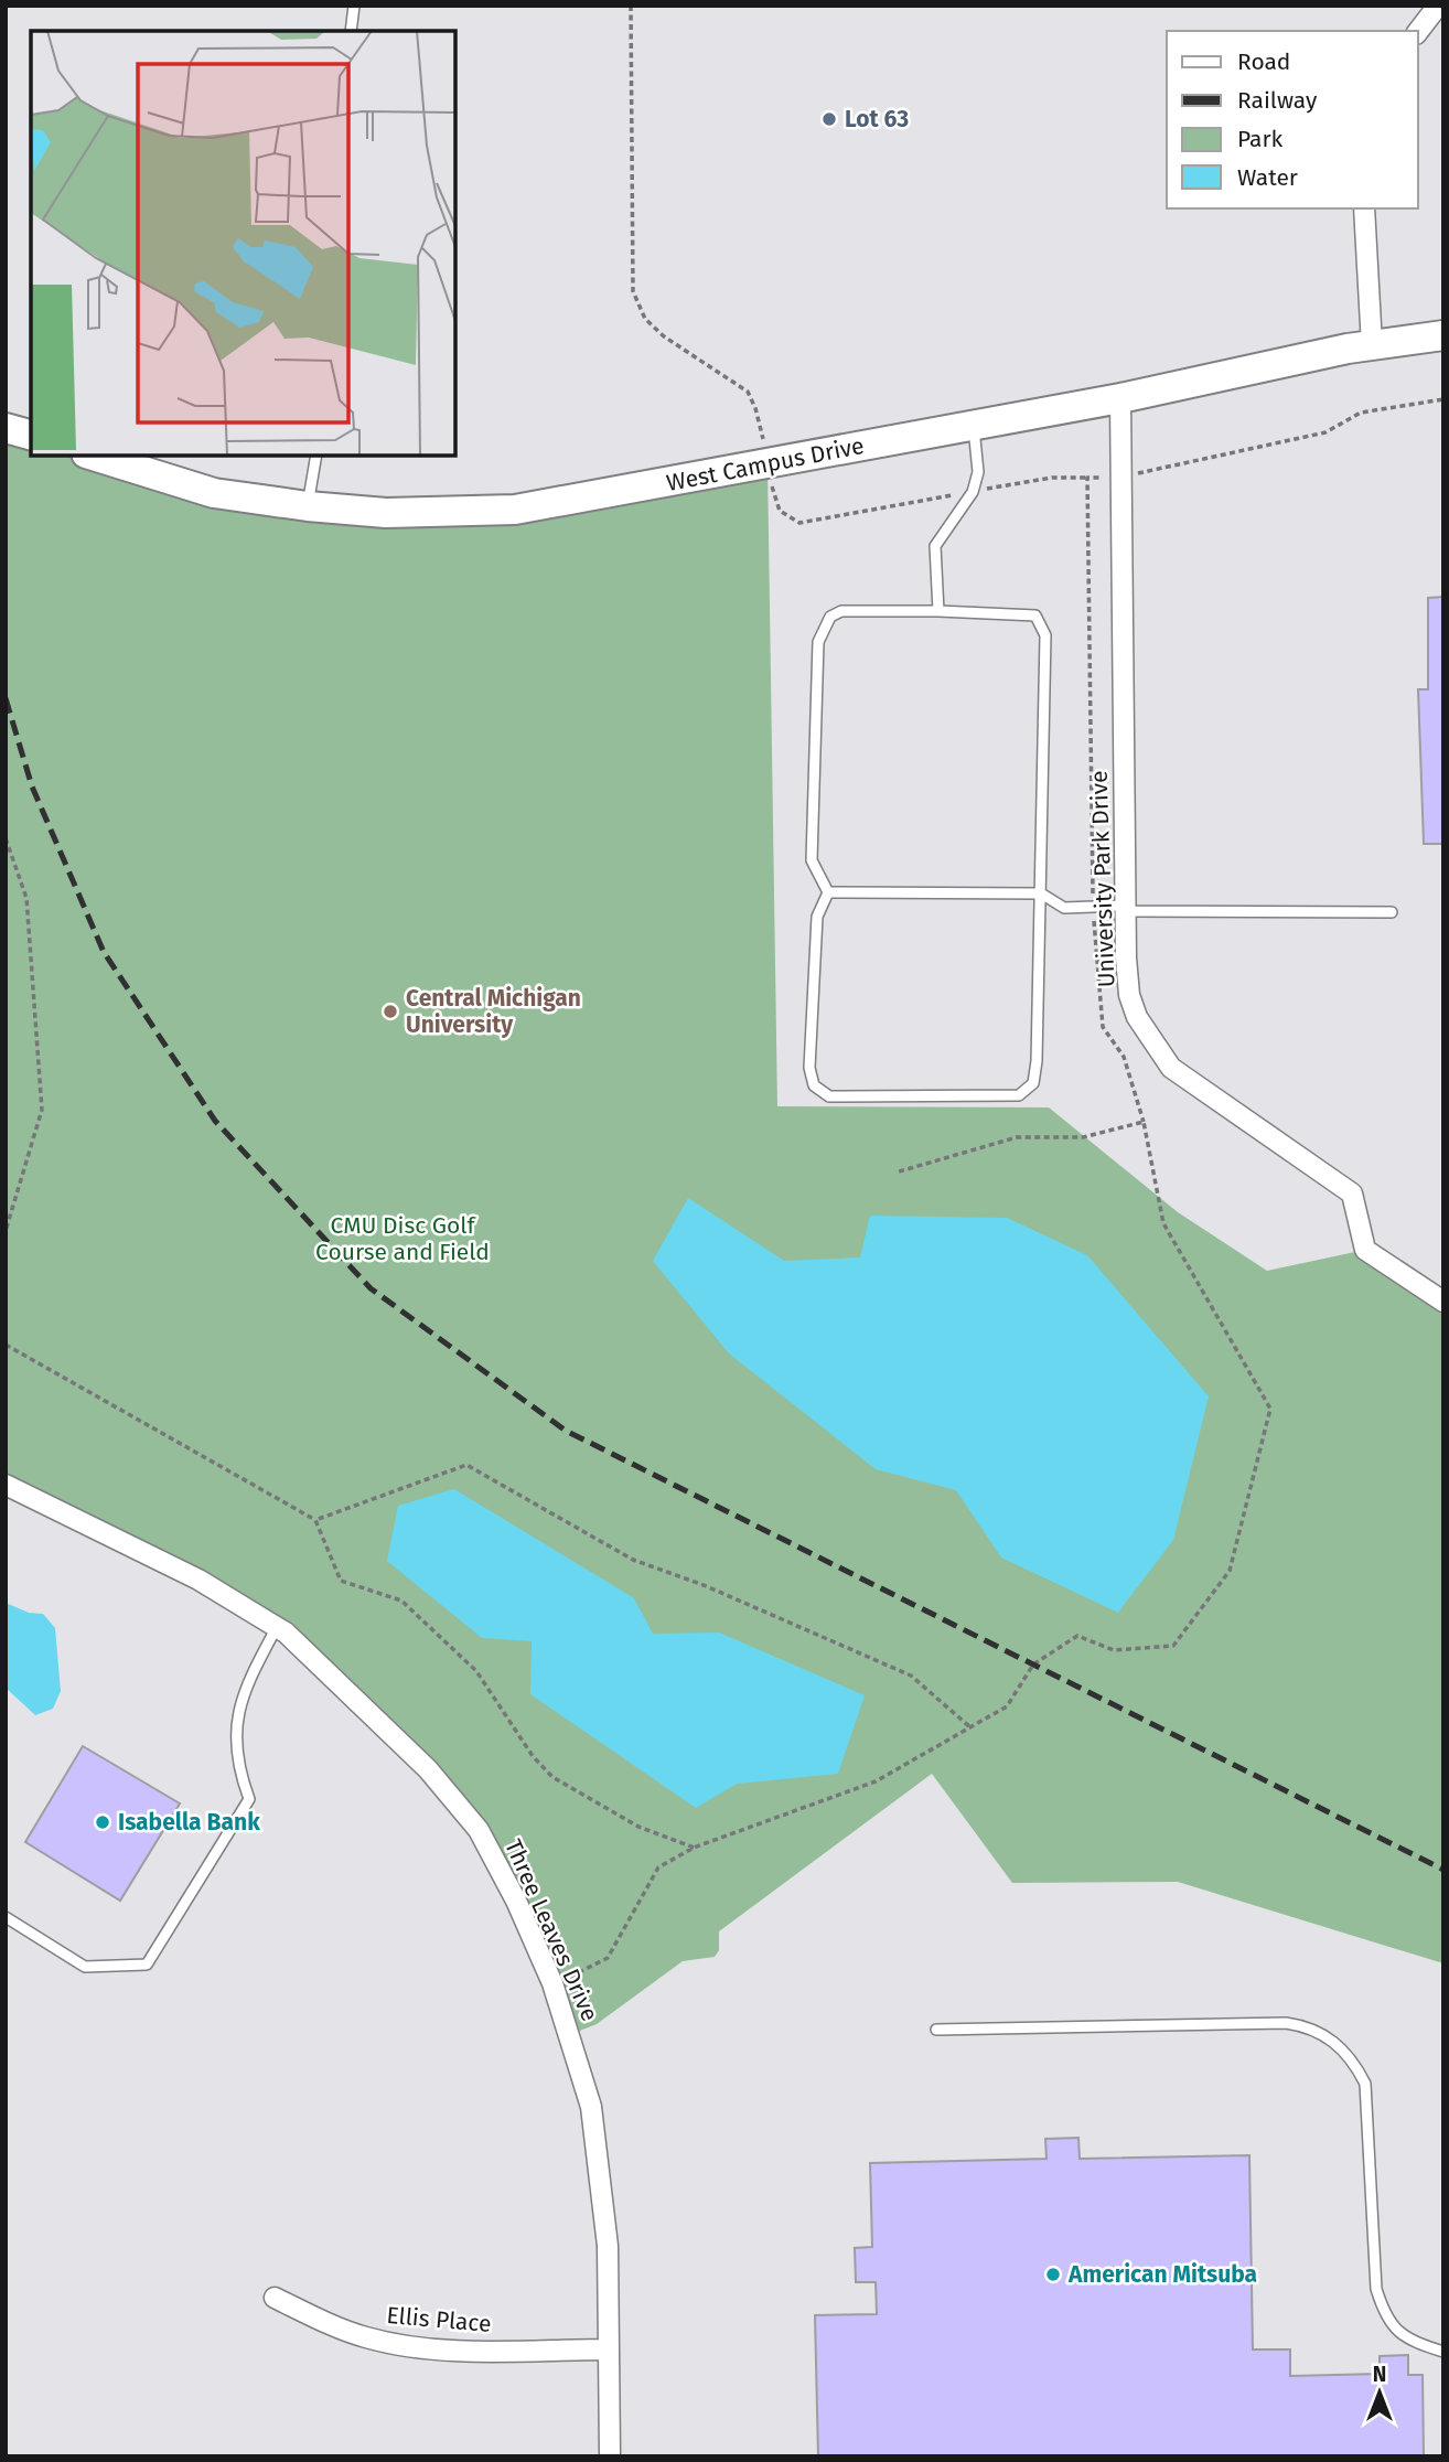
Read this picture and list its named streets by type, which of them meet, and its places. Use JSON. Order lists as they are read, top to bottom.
{
  "streets": {
    "street": [
      "West Campus Drive",
      "University Park Drive",
      "Three Leaves Drive",
      "Ellis Place"
    ]
  },
  "crossings": [
    ["West Campus Drive", "University Park Drive"],
    ["Three Leaves Drive", "Ellis Place"]
  ],
  "parks": ["CMU Disc Golf Course and Field"],
  "places": [
    "Lot 63",
    "Central Michigan University",
    "Isabella Bank",
    "American Mitsuba"
  ],
  "legend": [
    "Road",
    "Railway",
    "Park",
    "Water"
  ],
  "north": "top"
}
